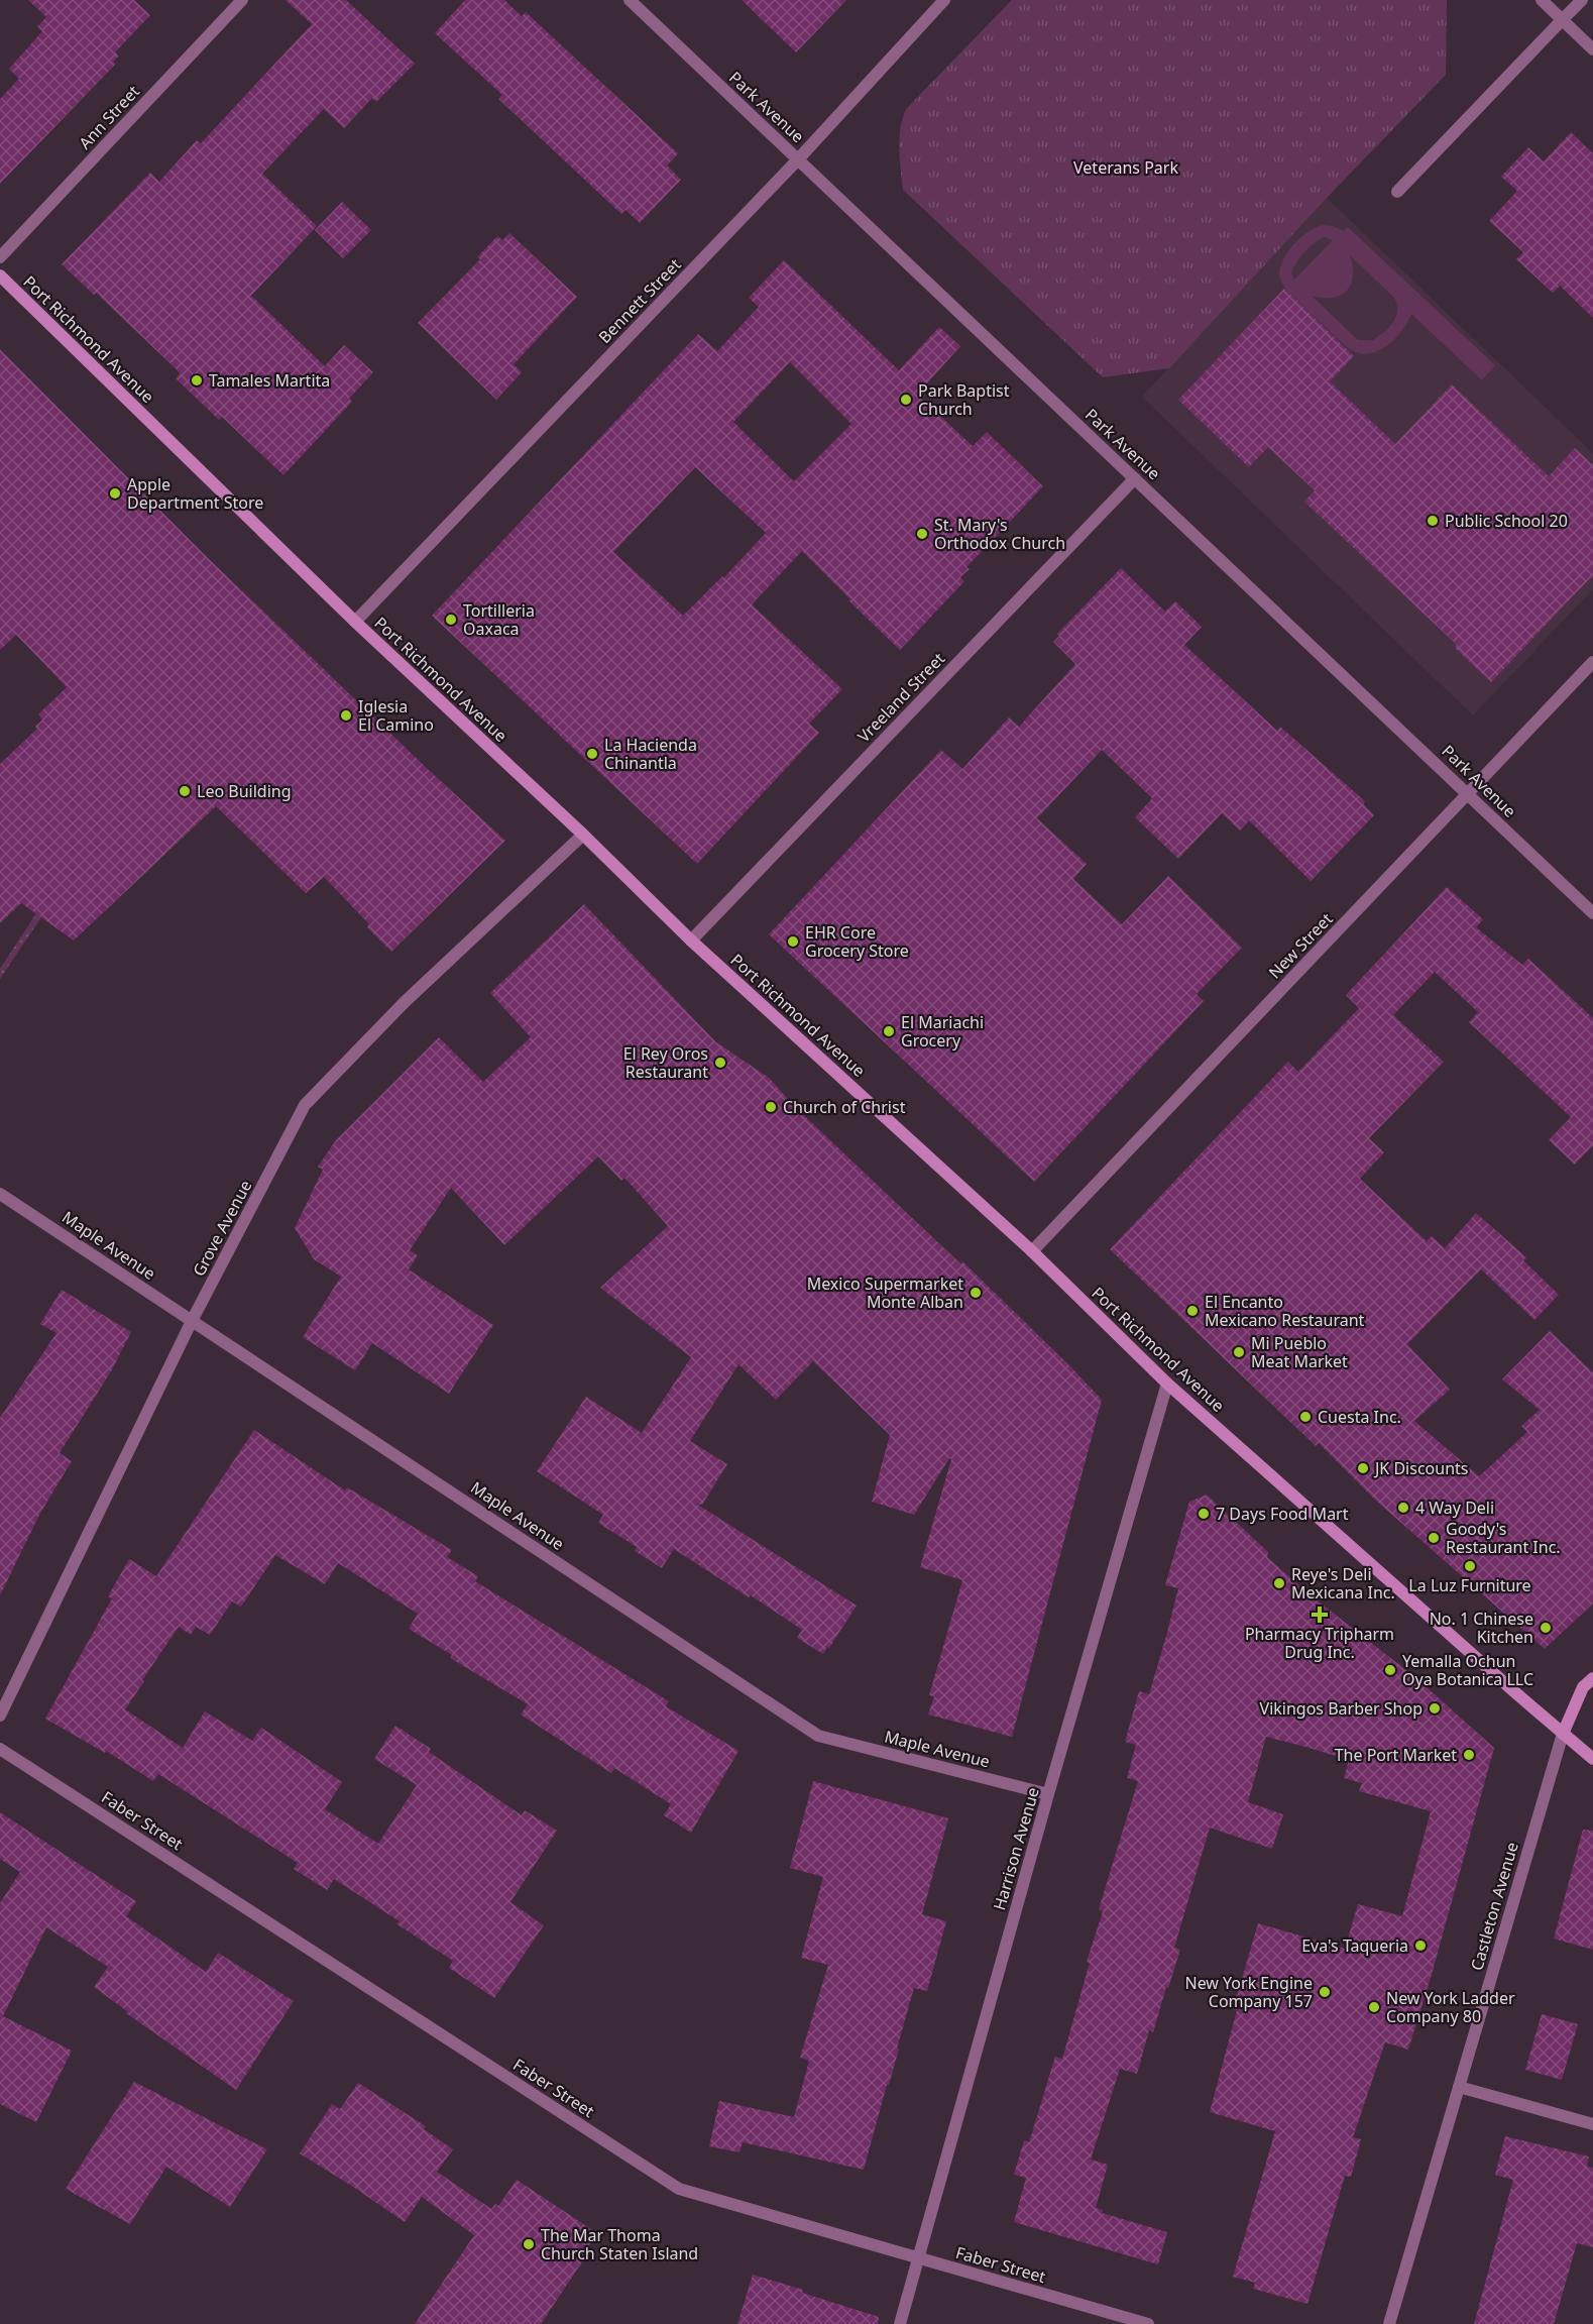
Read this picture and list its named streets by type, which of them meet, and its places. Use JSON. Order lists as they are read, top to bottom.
{
  "streets": {
    "street": [
      "Park Avenue",
      "Ann Street",
      "Bennett Street",
      "Port Richmond Avenue",
      "Vreeland Street",
      "New Street",
      "Grove Avenue",
      "Maple Avenue",
      "Faber Street",
      "Harrison Avenue",
      "Castleton Avenue"
    ]
  },
  "crossings": [
    ["Park Avenue", "Bennett Street"],
    ["Park Avenue", "Vreeland Street"],
    ["Park Avenue", "New Street"],
    ["Bennett Street", "Port Richmond Avenue"],
    ["Port Richmond Avenue", "Vreeland Street"],
    ["Port Richmond Avenue", "New Street"],
    ["Port Richmond Avenue", "Grove Avenue"],
    ["Port Richmond Avenue", "Harrison Avenue"],
    ["Port Richmond Avenue", "Castleton Avenue"],
    ["Grove Avenue", "Maple Avenue"],
    ["Maple Avenue", "Harrison Avenue"],
    ["Faber Street", "Harrison Avenue"]
  ],
  "parks": ["Veterans Park"],
  "places": {
    "other": [
      "Tamales Martita",
      "Park Baptist Church",
      "Apple Department Store",
      "Public School 20",
      "St. Mary's Orthodox Church",
      "Tortilleria Oaxaca",
      "Iglesia El Camino",
      "La Hacienda Chinantla",
      "Leo Building",
      "EHR Core Grocery Store",
      "El Mariachi Grocery",
      "El Rey Oros Restaurant",
      "Church of Christ",
      "Mexico Supermarket Monte Alban",
      "El Encanto Mexicano Restaurant",
      "Mi Pueblo Meat Market",
      "Cuesta Inc.",
      "JK Discounts",
      "4 Way Deli",
      "7 Days Food Mart",
      "Goody's Restaurant Inc.",
      "La Luz Furniture",
      "Reye's Deli Mexicana Inc.",
      "No. 1 Chinese Kitchen",
      "Yemalla Ochun Oya Botanica LLC",
      "Vikingos Barber Shop",
      "The Port Market",
      "Eva's Taqueria",
      "New York Engine Company 157",
      "New York Ladder Company 80",
      "The Mar Thoma Church Staten Island"
    ],
    "health": ["Pharmacy Tripharm Drug Inc."]
  }
}
